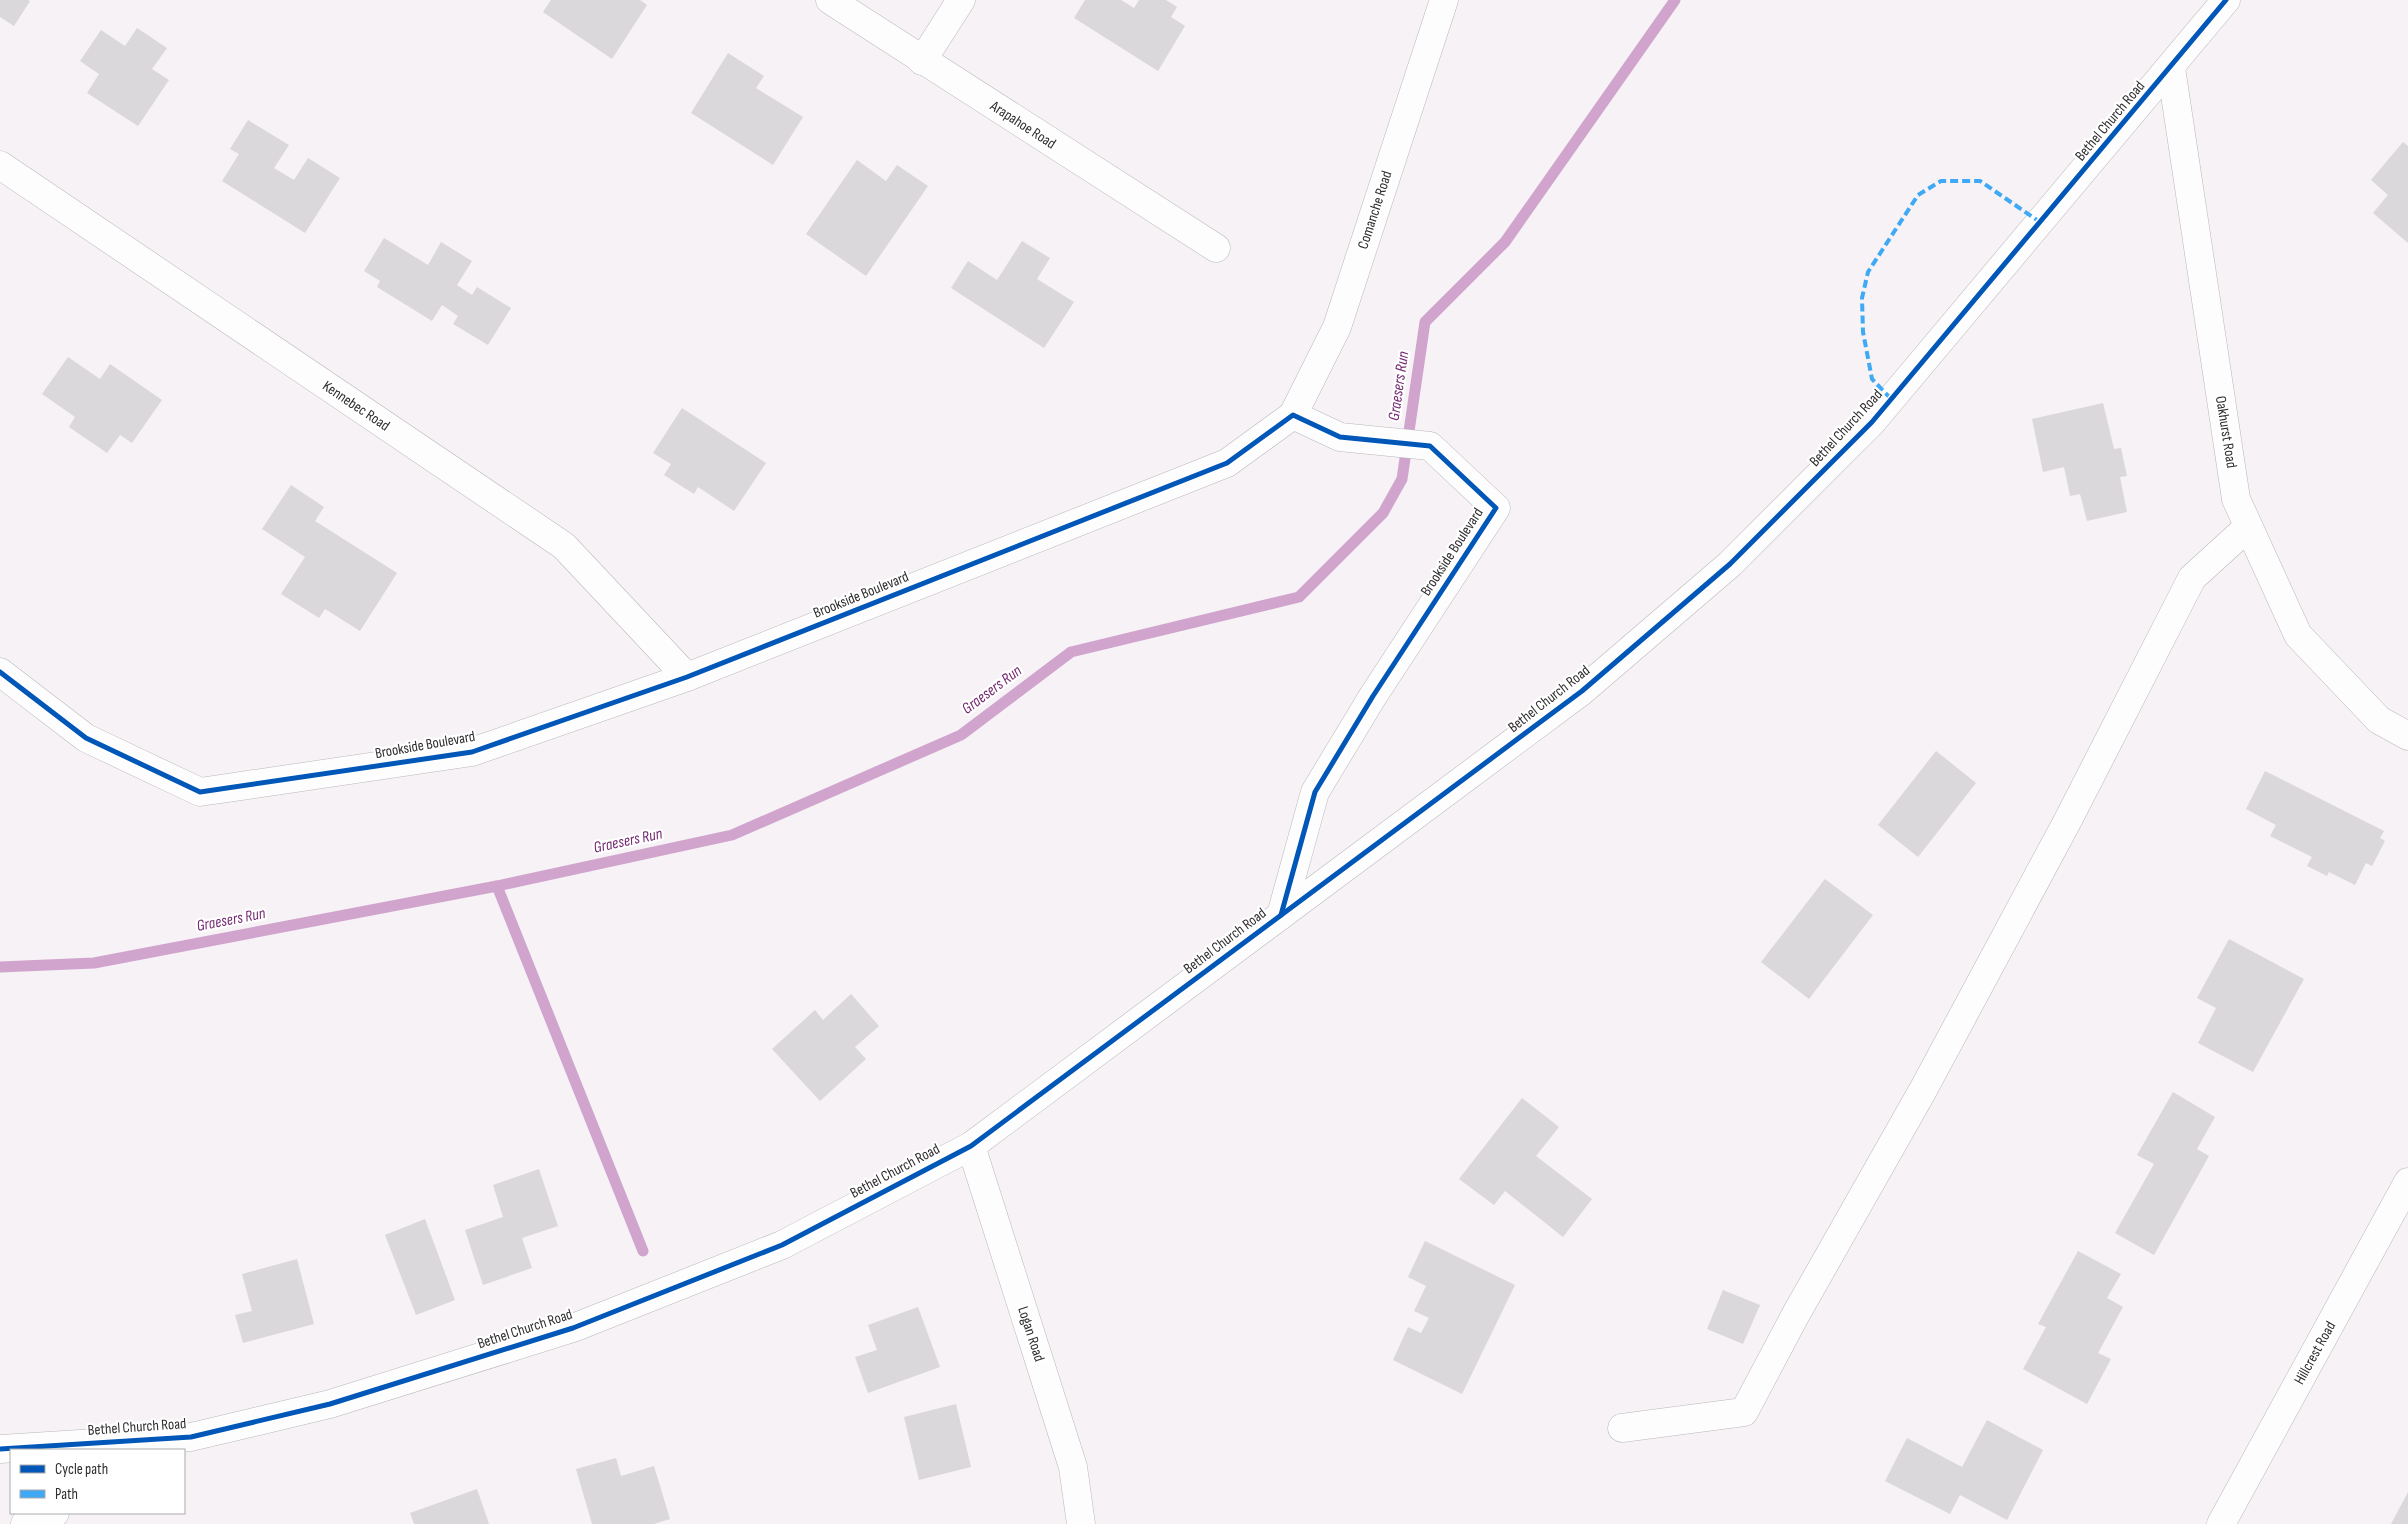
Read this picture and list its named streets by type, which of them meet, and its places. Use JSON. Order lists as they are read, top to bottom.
{
  "streets": {
    "street": [
      "Bethel Church Road",
      "Arapahoe Road",
      "Comanche Road",
      "Kennebec Road",
      "Oakhurst Road",
      "Brookside Boulevard",
      "Logan Road",
      "Hillcrest Road"
    ]
  },
  "crossings": [
    ["Bethel Church Road", "Oakhurst Road"],
    ["Bethel Church Road", "Brookside Boulevard"],
    ["Bethel Church Road", "Logan Road"],
    ["Comanche Road", "Brookside Boulevard"],
    ["Kennebec Road", "Brookside Boulevard"]
  ],
  "water": ["Graesers Run"],
  "legend": ["Cycle path", "Path"]
}
